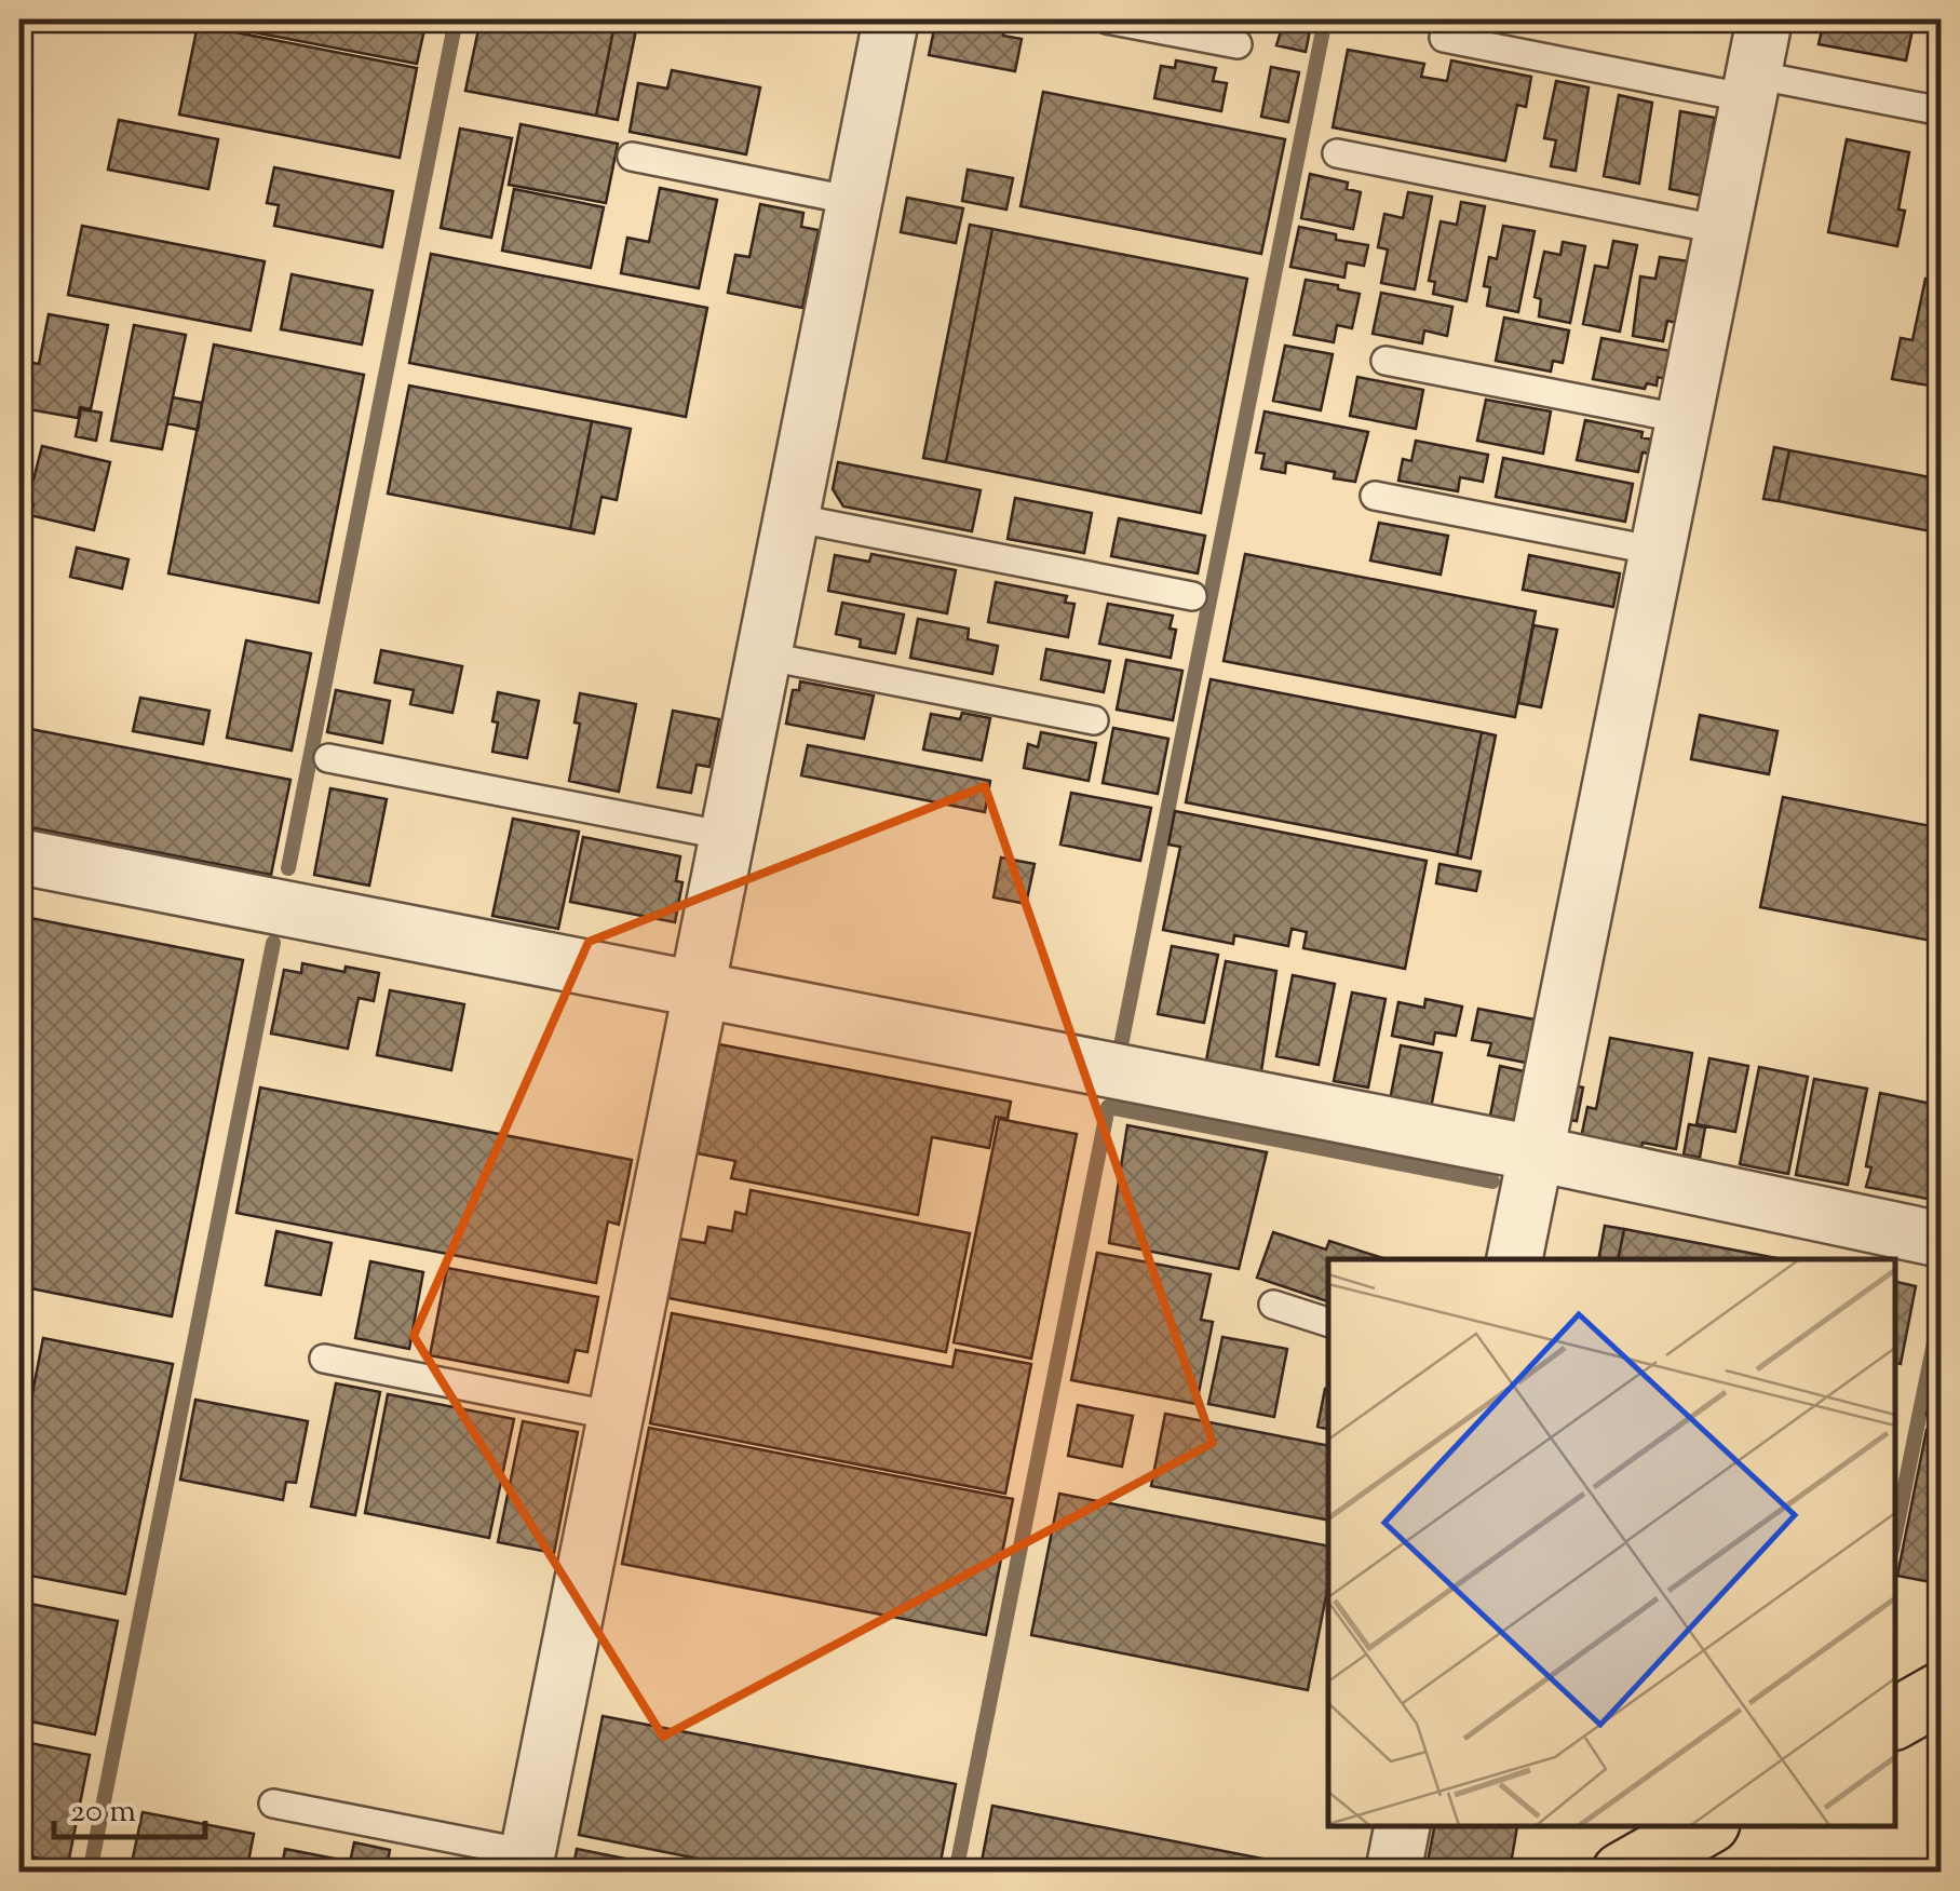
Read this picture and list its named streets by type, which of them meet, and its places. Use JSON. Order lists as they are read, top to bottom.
{
  "scale_bar": "20 m"
}
